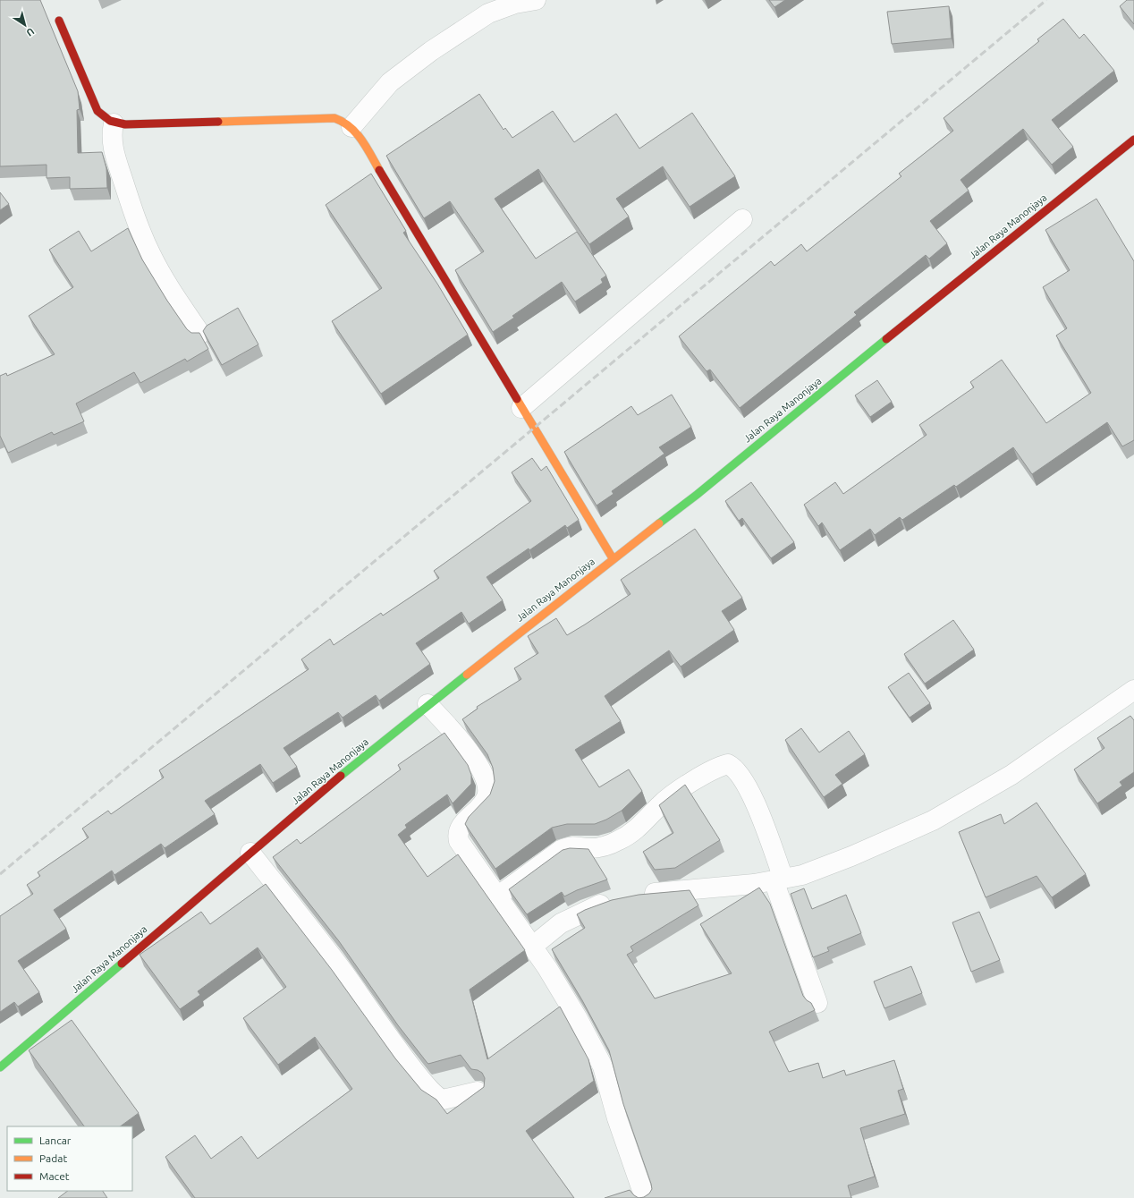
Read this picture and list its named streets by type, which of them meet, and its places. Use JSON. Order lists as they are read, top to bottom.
{
  "streets": {
    "main road": ["Jalan Raya Manonjaya"]
  },
  "legend": ["Lancar", "Padat", "Macet"],
  "north": "bottom right"
}
